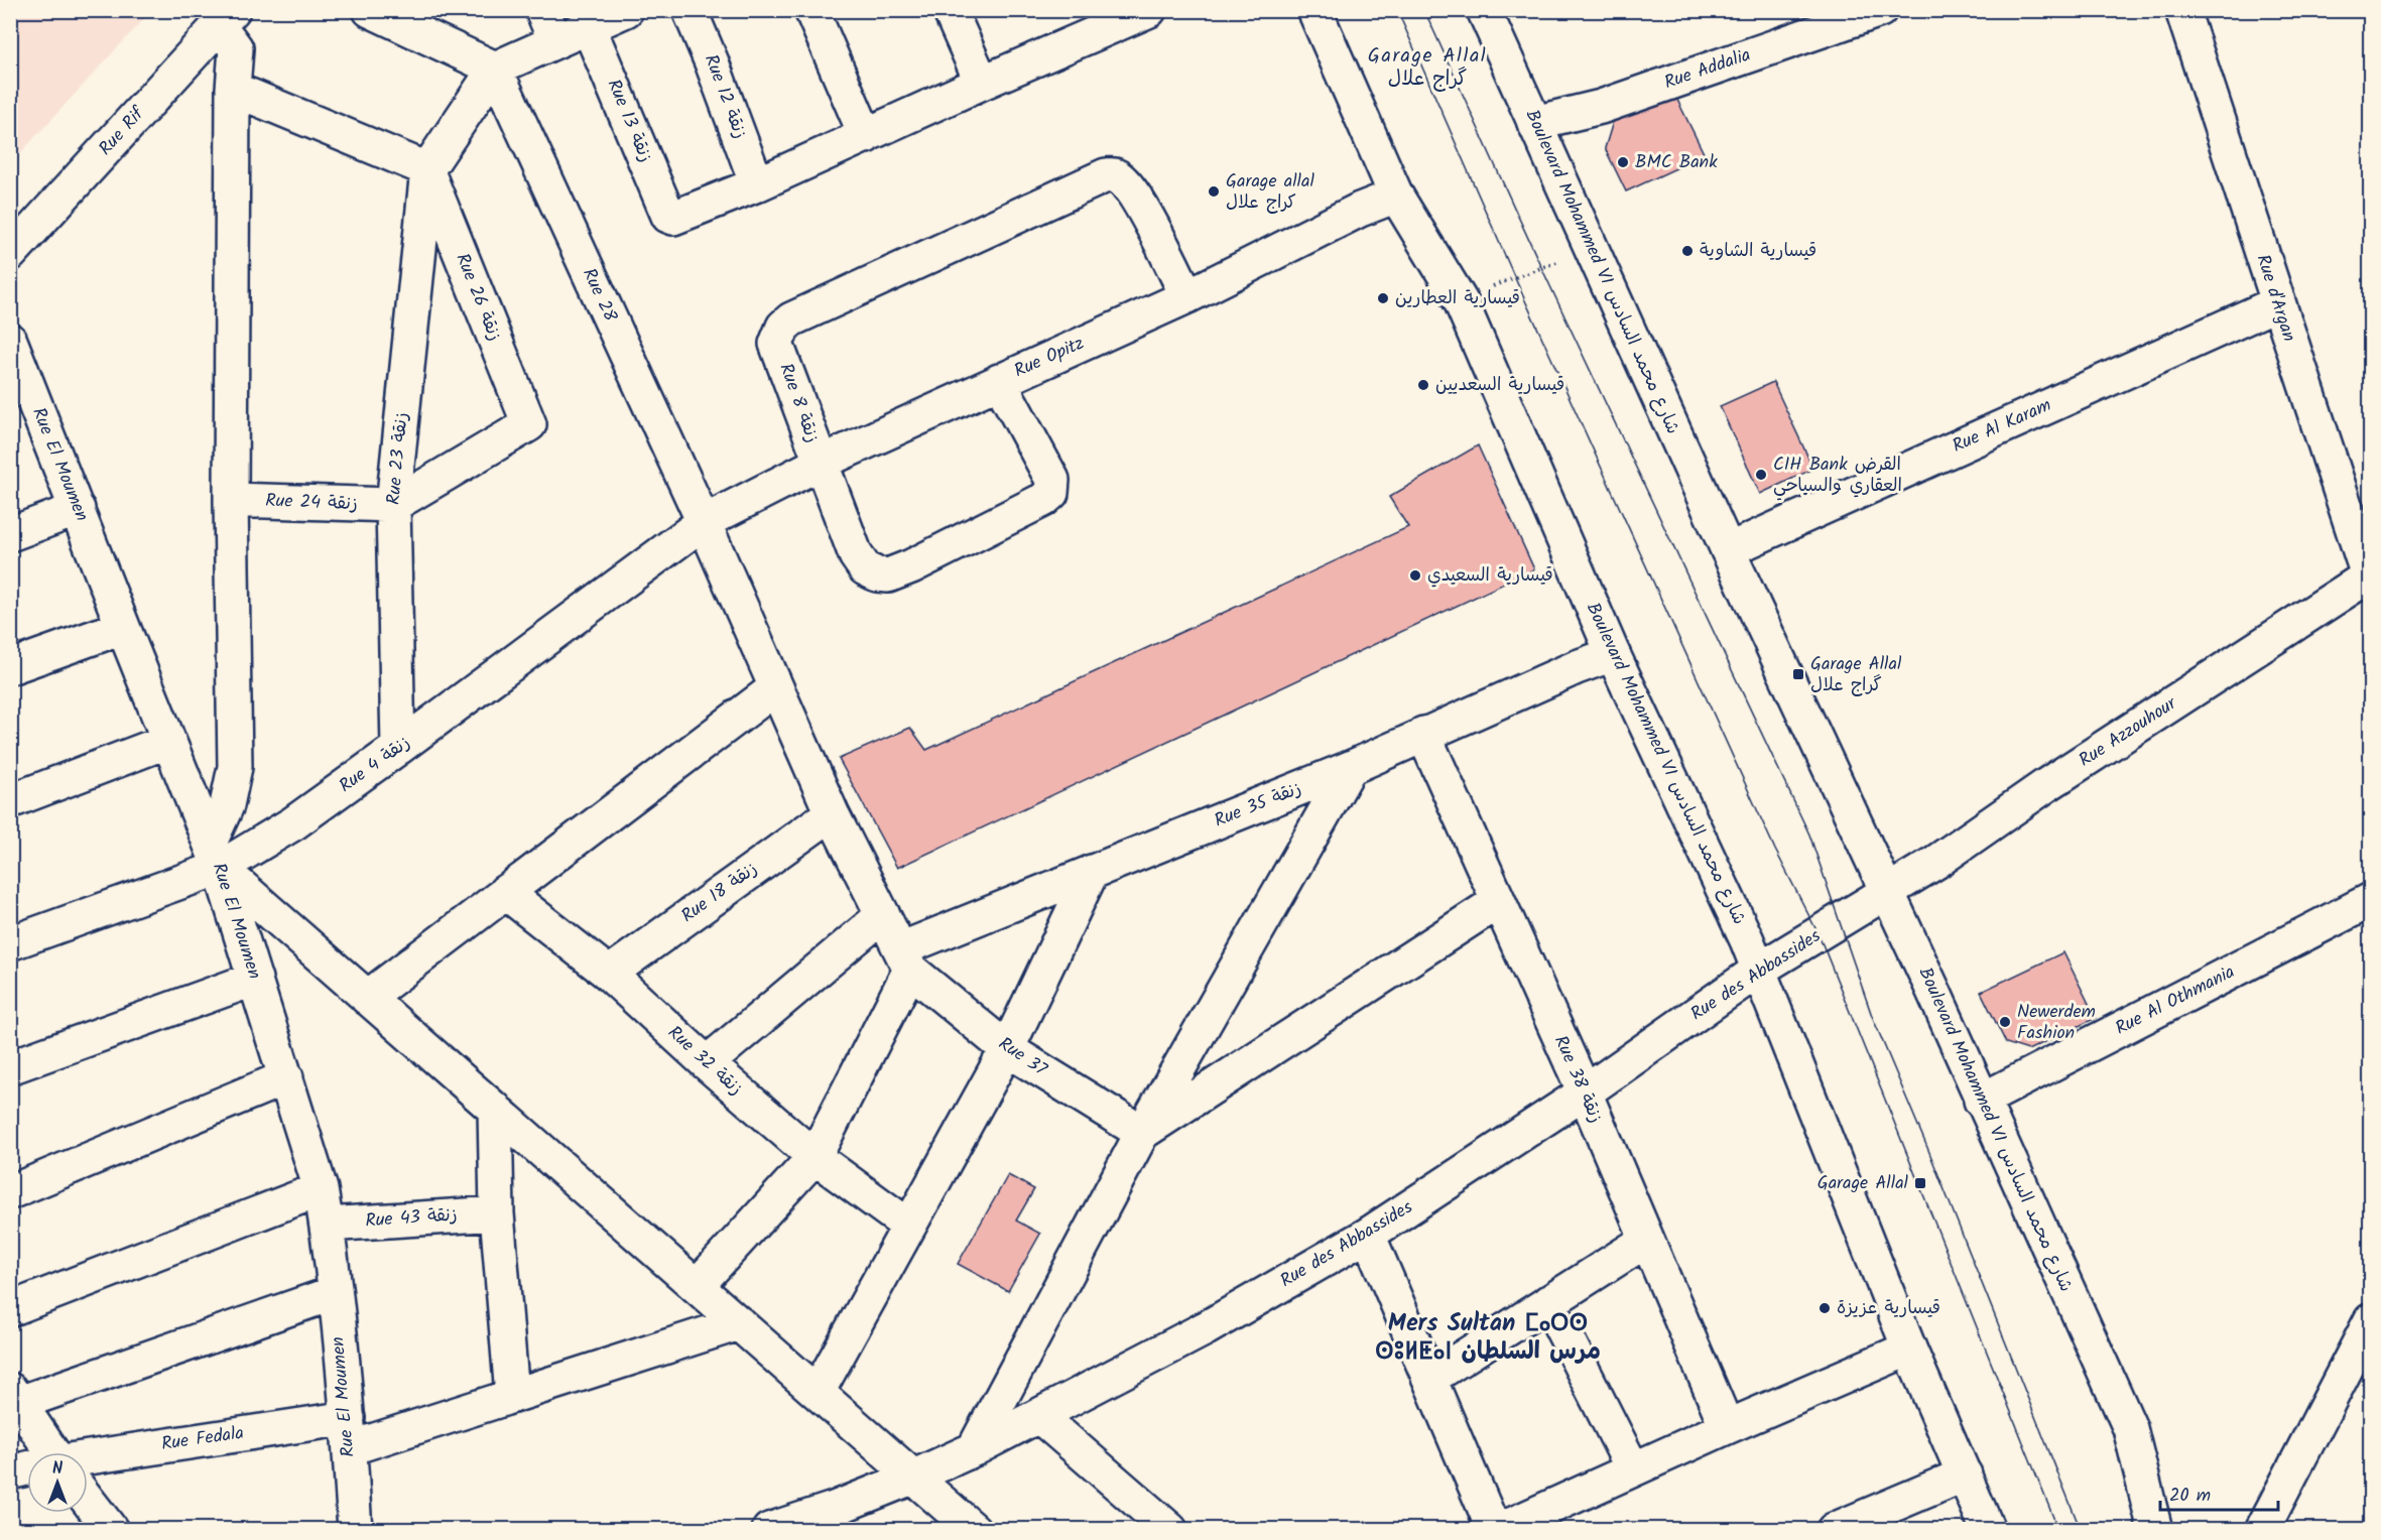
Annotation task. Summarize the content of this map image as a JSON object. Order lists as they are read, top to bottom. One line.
{"streets":{"street":["Rue Addalia","Rue 12 زنقة","Rue 13 زنقة","Rue Rif","Boulevard Mohammed VI شارع محمد السادس","Rue 28","Rue 26 زنقة","Rue d'Argan","Rue Opitz","Rue 8 زنقة","Rue Al Karam","Rue 23 زنقة","Rue El Moumen","Rue 24 زنقة","Rue Azzouhour","Rue 4 زنقة","Rue 35 زنقة","Rue 18 زنقة","Rue des Abbassides","Rue Al Othmania","Rue 37","Rue 32 زنقة","Rue 38 زنقة","Rue 43 زنقة","Rue Fedala"]},"crossings":[["Rue Addalia","Boulevard Mohammed VI شارع محمد السادس"],["Rue 12 زنقة","Rue 13 زنقة"],["Boulevard Mohammed VI شارع محمد السادس","Rue Opitz"],["Boulevard Mohammed VI شارع محمد السادس","Rue Al Karam"],["Boulevard Mohammed VI شارع محمد السادس","Rue Azzouhour"],["Boulevard Mohammed VI شارع محمد السادس","Rue 35 زنقة"],["Boulevard Mohammed VI شارع محمد السادس","Rue des Abbassides"],["Boulevard Mohammed VI شارع محمد السادس","Rue Al Othmania"],["Rue 28","Rue Opitz"],["Rue 28","Rue 4 زنقة"],["Rue 28","Rue 35 زنقة"],["Rue 28","Rue 18 زنقة"],["Rue 28","Rue 37"],["Rue 26 زنقة","Rue 23 زنقة"],["Rue 26 زنقة","Rue 24 زنقة"],["Rue d'Argan","Rue Al Karam"],["Rue d'Argan","Rue Azzouhour"],["Rue Opitz","Rue 8 زنقة"],["Rue Opitz","Rue 4 زنقة"],["Rue 23 زنقة","Rue 24 زنقة"],["Rue 23 زنقة","Rue 4 زنقة"],["Rue El Moumen","Rue 4 زنقة"],["Rue El Moumen","Rue 43 زنقة"],["Rue El Moumen","Rue Fedala"],["Rue Azzouhour","Rue des Abbassides"],["Rue 35 زنقة","Rue 37"],["Rue 35 زنقة","Rue 38 زنقة"],["Rue 18 زنقة","Rue 32 زنقة"],["Rue des Abbassides","Rue 38 زنقة"]],"districts":["Garage Allal گراج علال","Mers Sultan ⵎⴰⵔⵙ ⵙⵓⵍⵟⴰⵏ مرس السلطان"],"places":{"other":["BMC Bank","Garage allal كراج علال","قيسارية الشاوية","قيسارية العطارين","قيسارية السعديين","CIH Bank القرض العقاري والسياحي","قيسارية السعيدي","Newerdem Fashion","قيسارية عزيزة"],"transit":["Garage Allal گراج علال","Garage Allal"]},"scale_bar":"20 m","north":"top"}
